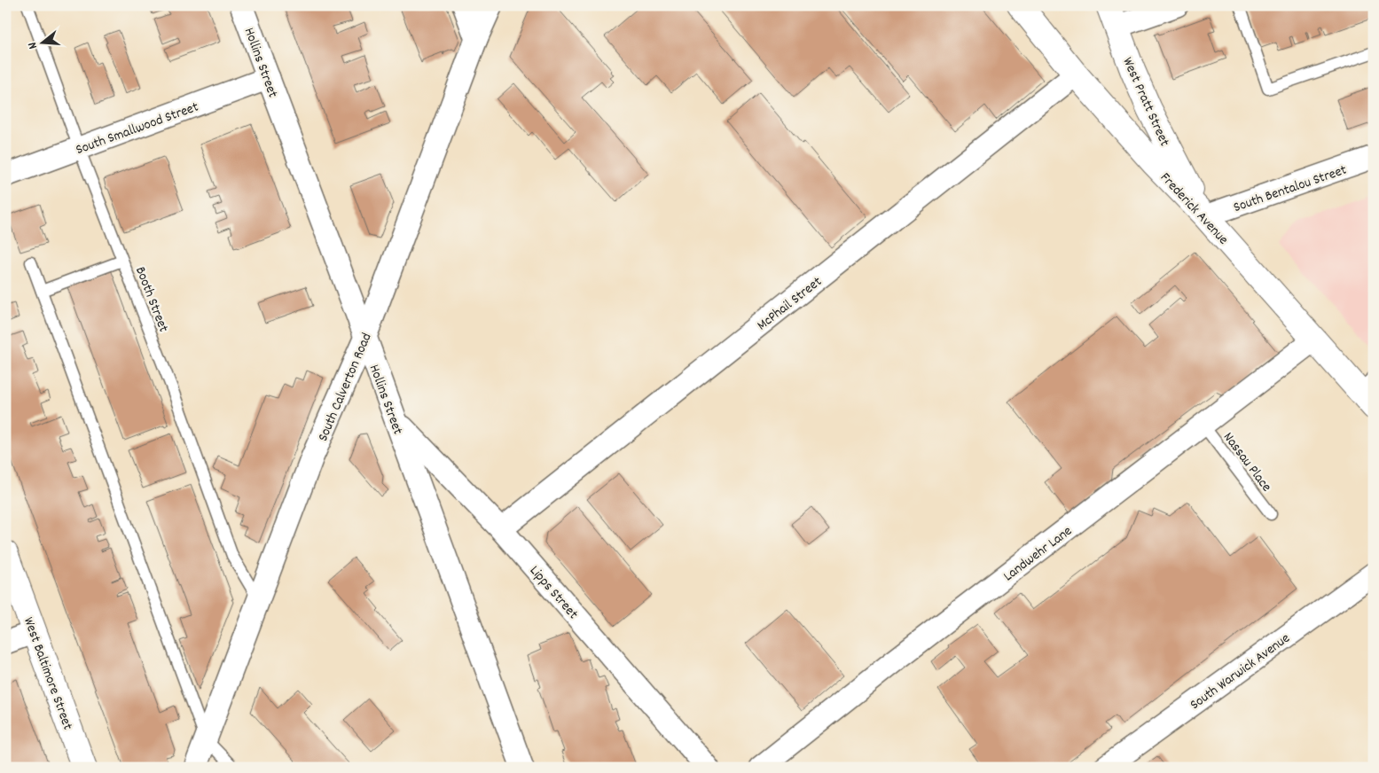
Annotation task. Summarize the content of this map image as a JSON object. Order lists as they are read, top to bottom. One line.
{"streets":{"main road":["West Pratt Street","Frederick Avenue","West Baltimore Street"],"street":["Hollins Street","South Smallwood Street","South Bentalou Street","McPhail Street","South Calverton Road","Landwehr Lane","Lipps Street","South Warwick Avenue"],"lane":["Booth Street","Nassau Place"]},"crossings":[["Hollins Street","South Smallwood Street"],["Hollins Street","South Calverton Road"],["Hollins Street","Lipps Street"],["West Pratt Street","South Bentalou Street"],["West Pratt Street","Frederick Avenue"],["South Smallwood Street","Booth Street"],["South Bentalou Street","Frederick Avenue"],["Frederick Avenue","McPhail Street"],["Frederick Avenue","Landwehr Lane"],["Booth Street","South Calverton Road"],["McPhail Street","Lipps Street"],["Nassau Place","Landwehr Lane"]],"north":"left"}
